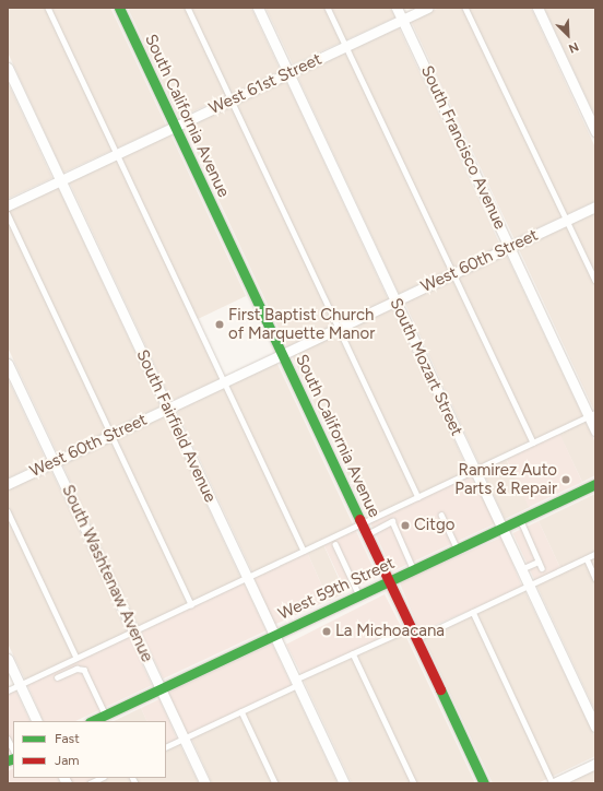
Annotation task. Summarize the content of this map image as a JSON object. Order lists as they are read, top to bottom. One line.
{"streets":{"street":["West 61st Street","South California Avenue","South Francisco Avenue","West 60th Street","South Mozart Street","South Fairfield Avenue","South Washtenaw Avenue","West 59th Street"]},"crossings":[["West 61st Street","South California Avenue"],["West 61st Street","South Francisco Avenue"],["West 61st Street","South Mozart Street"],["West 61st Street","South Fairfield Avenue"],["South California Avenue","West 60th Street"],["South California Avenue","West 59th Street"],["South Francisco Avenue","West 60th Street"],["West 60th Street","South Mozart Street"],["West 60th Street","South Fairfield Avenue"],["West 60th Street","South Washtenaw Avenue"],["South Mozart Street","West 59th Street"],["South Fairfield Avenue","West 59th Street"],["South Washtenaw Avenue","West 59th Street"]],"places":["First Baptist Church of Marquette Manor","Ramirez Auto Parts & Repair","Citgo","La Michoacana"],"legend":["Fast","Jam"],"north":"bottom right"}
